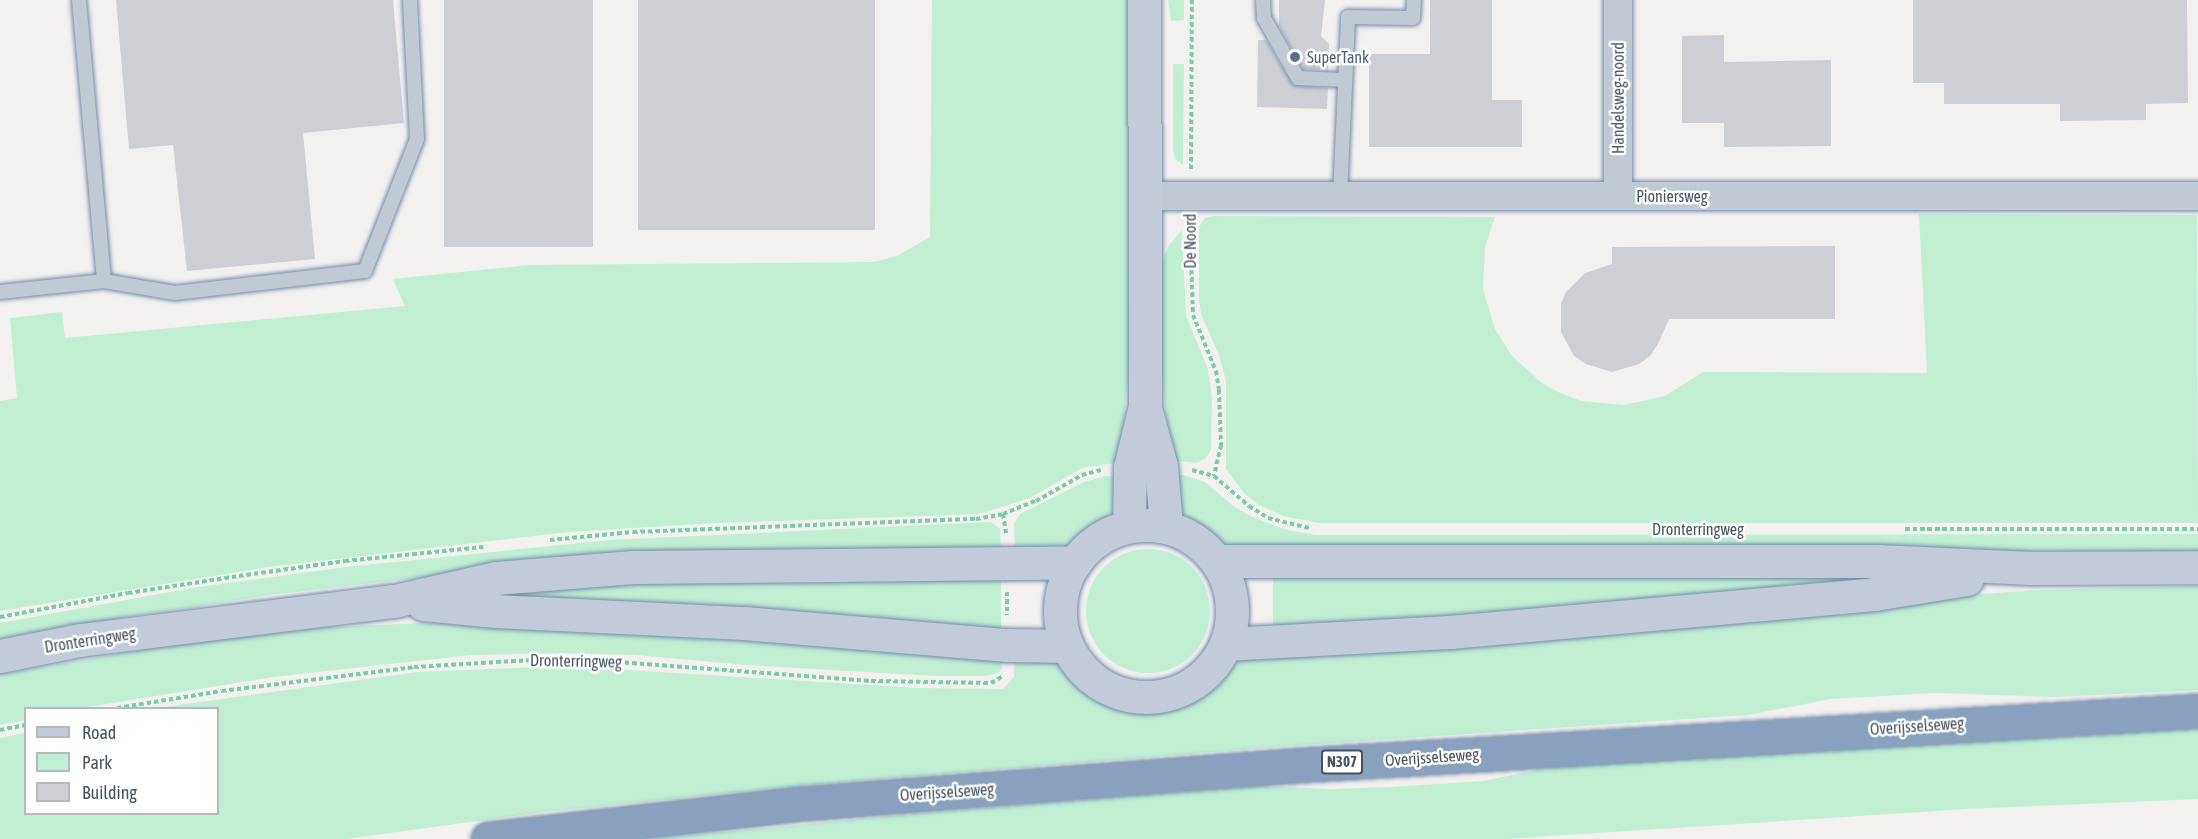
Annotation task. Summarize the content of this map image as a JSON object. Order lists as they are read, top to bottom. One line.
{"streets":{"highway":["Overijsselseweg","N307"],"main road":["Dronterringweg"],"street":["Handelsweg-noord","Pioniersweg"],"path":["De Noord"]},"crossings":[["Handelsweg-noord","Pioniersweg"],["Pioniersweg","De Noord"]],"places":["SuperTank"],"legend":["Road","Park","Building"]}
